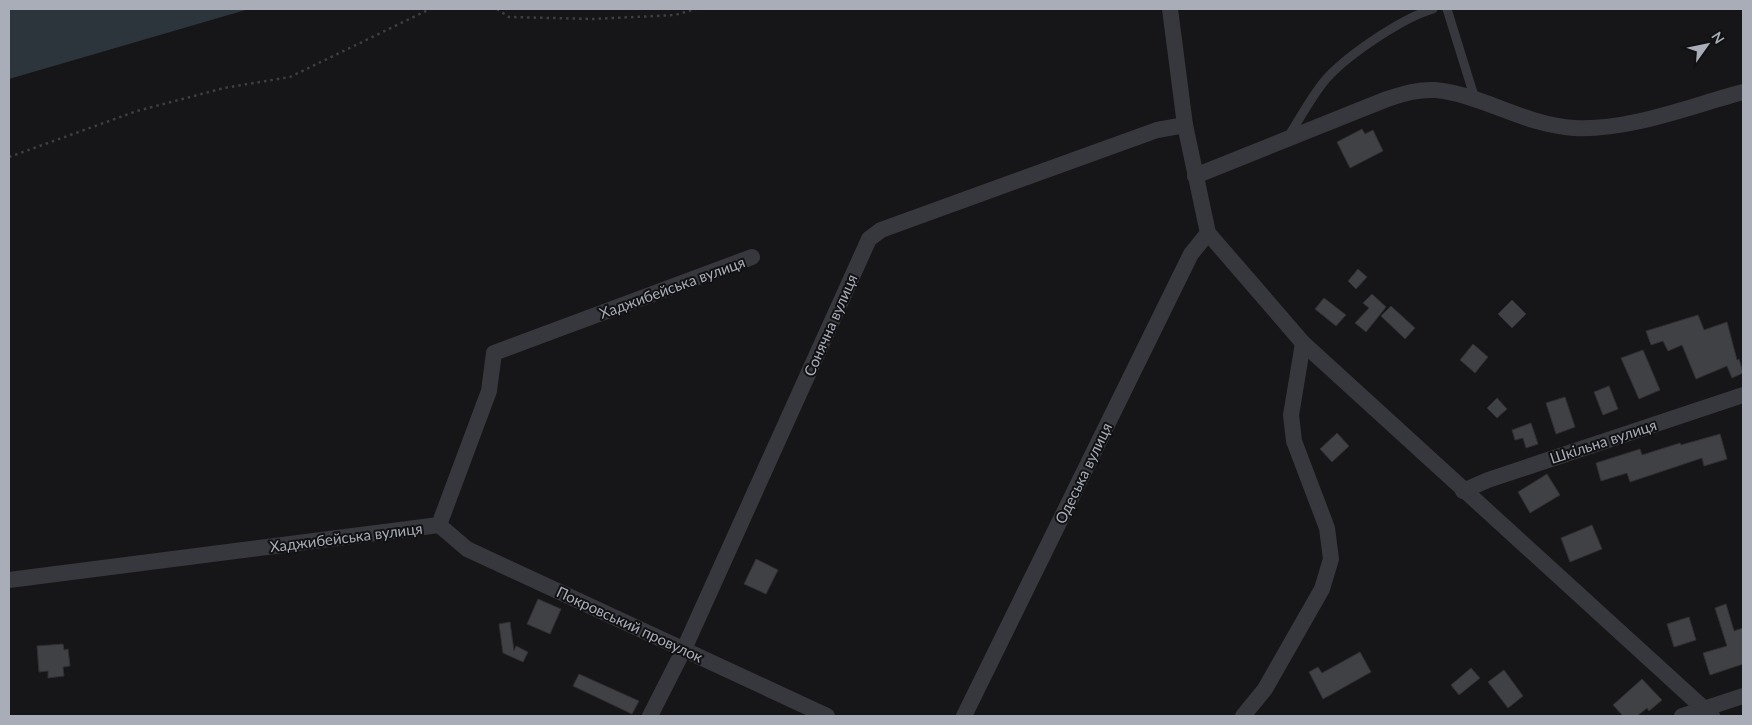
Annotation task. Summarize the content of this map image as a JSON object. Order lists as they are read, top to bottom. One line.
{"streets":{"street":["Хаджибейська вулиця","Сонячна вулиця","Шкільна вулиця","Одеська вулиця","Покровський провулок"]},"crossings":[["Хаджибейська вулиця","Покровський провулок"],["Сонячна вулиця","Покровський провулок"]],"north":"top right"}
